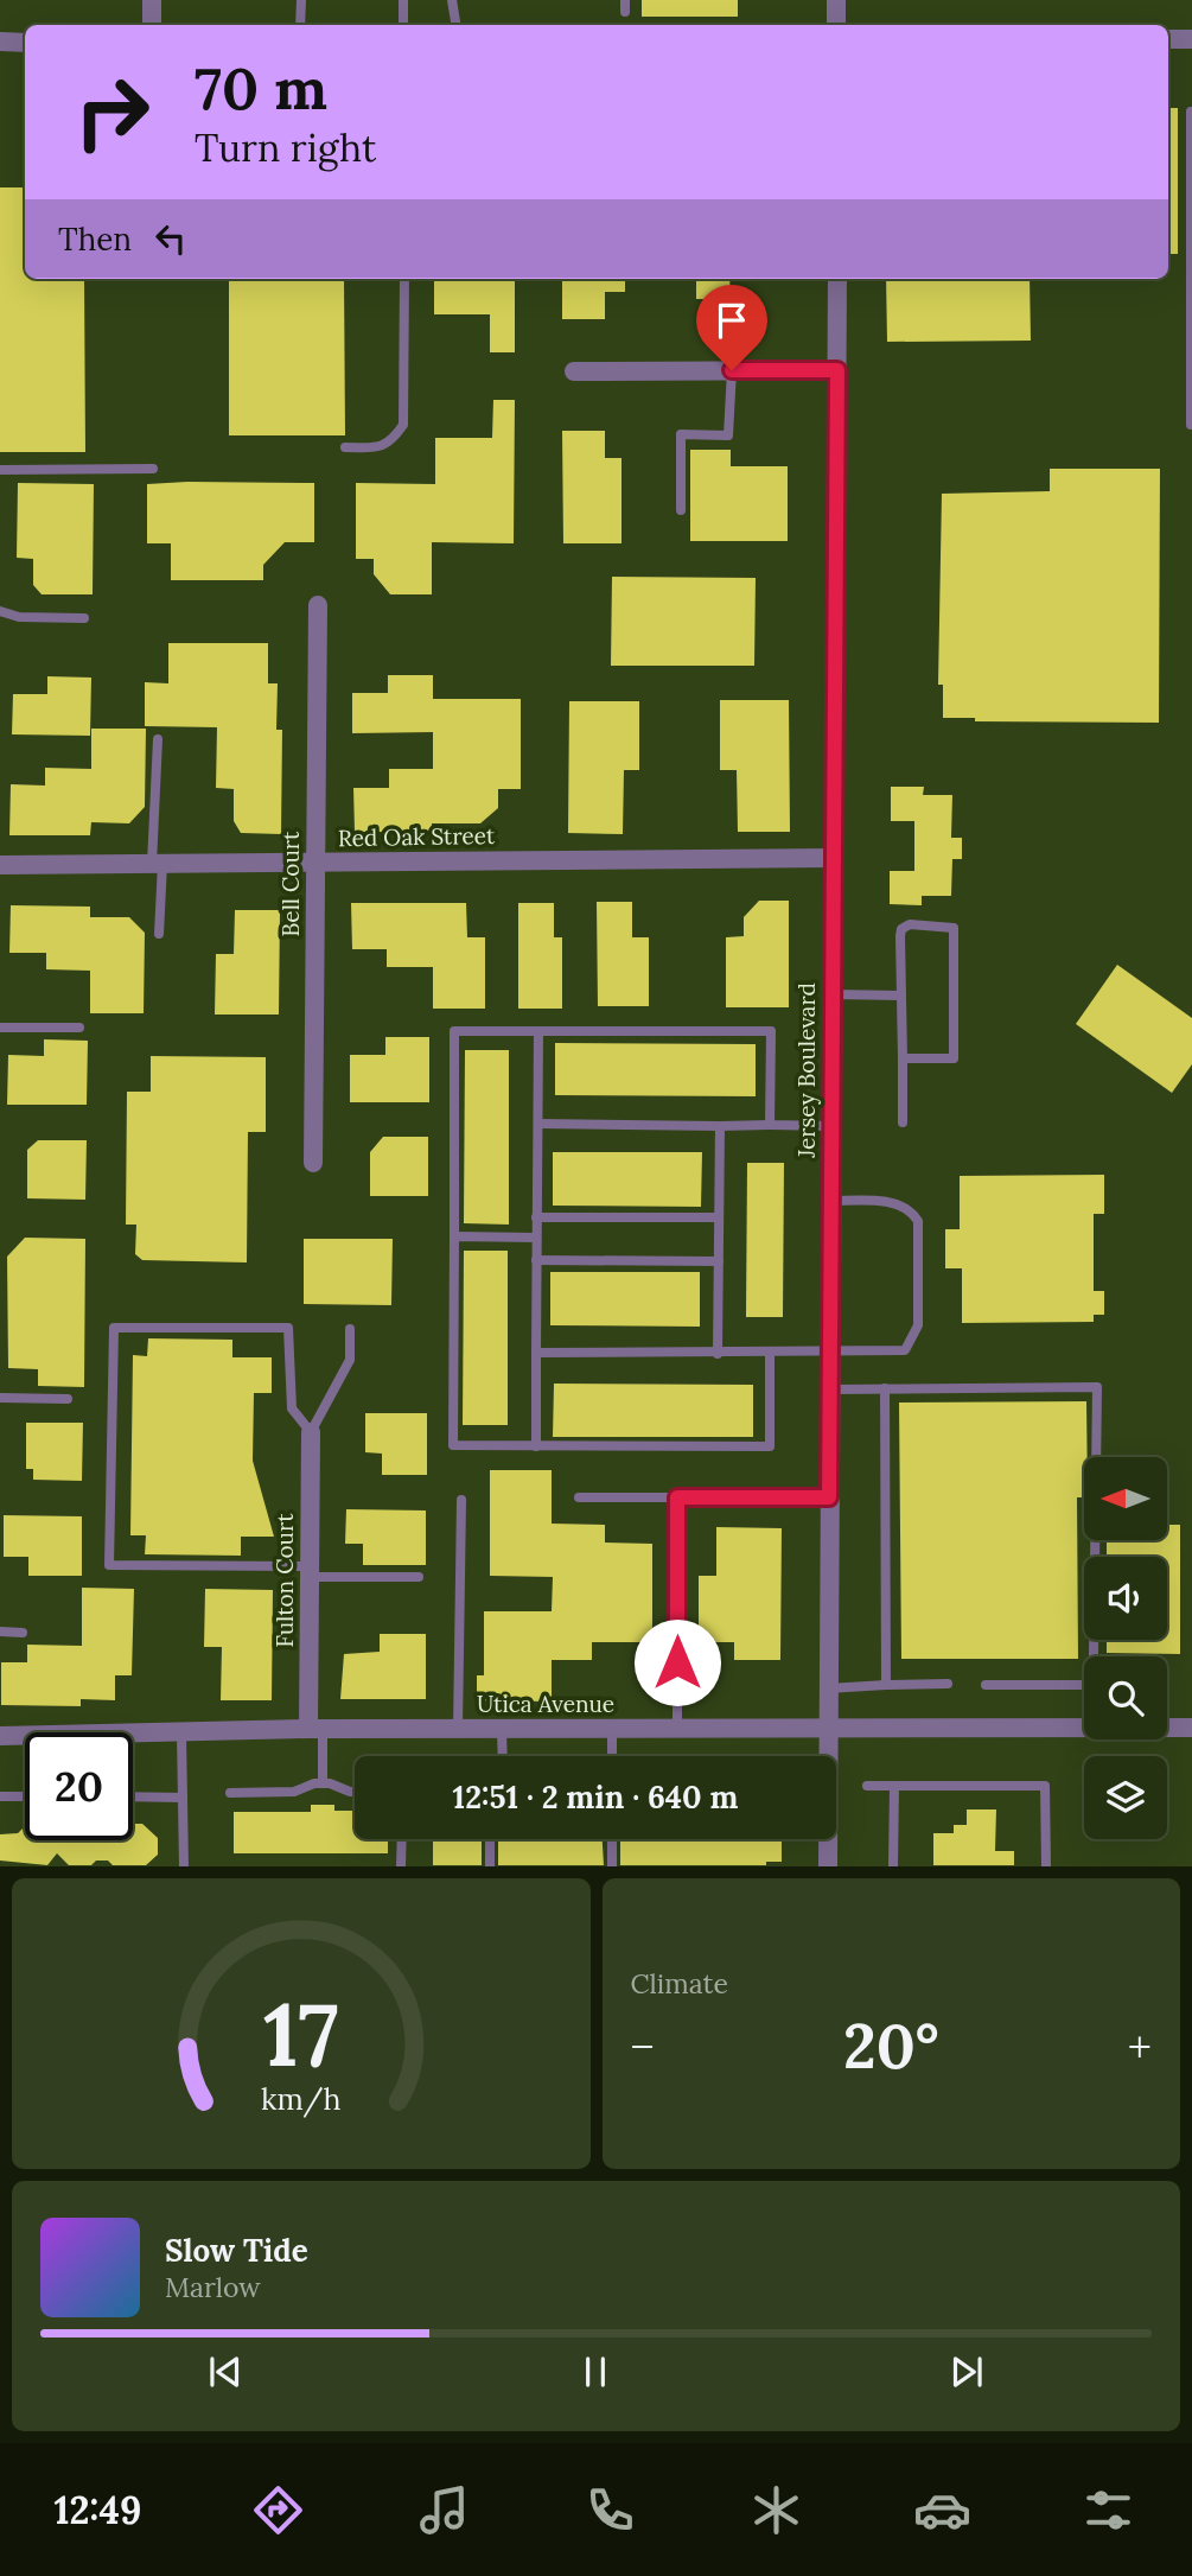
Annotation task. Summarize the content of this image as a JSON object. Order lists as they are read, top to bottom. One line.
{"streets":{"street":["Red Oak Street","Bell Court","Jersey Boulevard","Fulton Court","Utica Avenue"]},"crossings":[["Red Oak Street","Bell Court"],["Red Oak Street","Jersey Boulevard"],["Jersey Boulevard","Utica Avenue"],["Fulton Court","Utica Avenue"]],"north":"left","page":{"turn":["70 m","Turn right"],"then":"Then","limit":"20","trip":"12:51 · 2 min · 640 m","tile":"Climate","heat":["−","20°","+"],"song":["Slow Tide","Marlow"],"tabs":"12:49","gauge":["17","km/h"]}}
